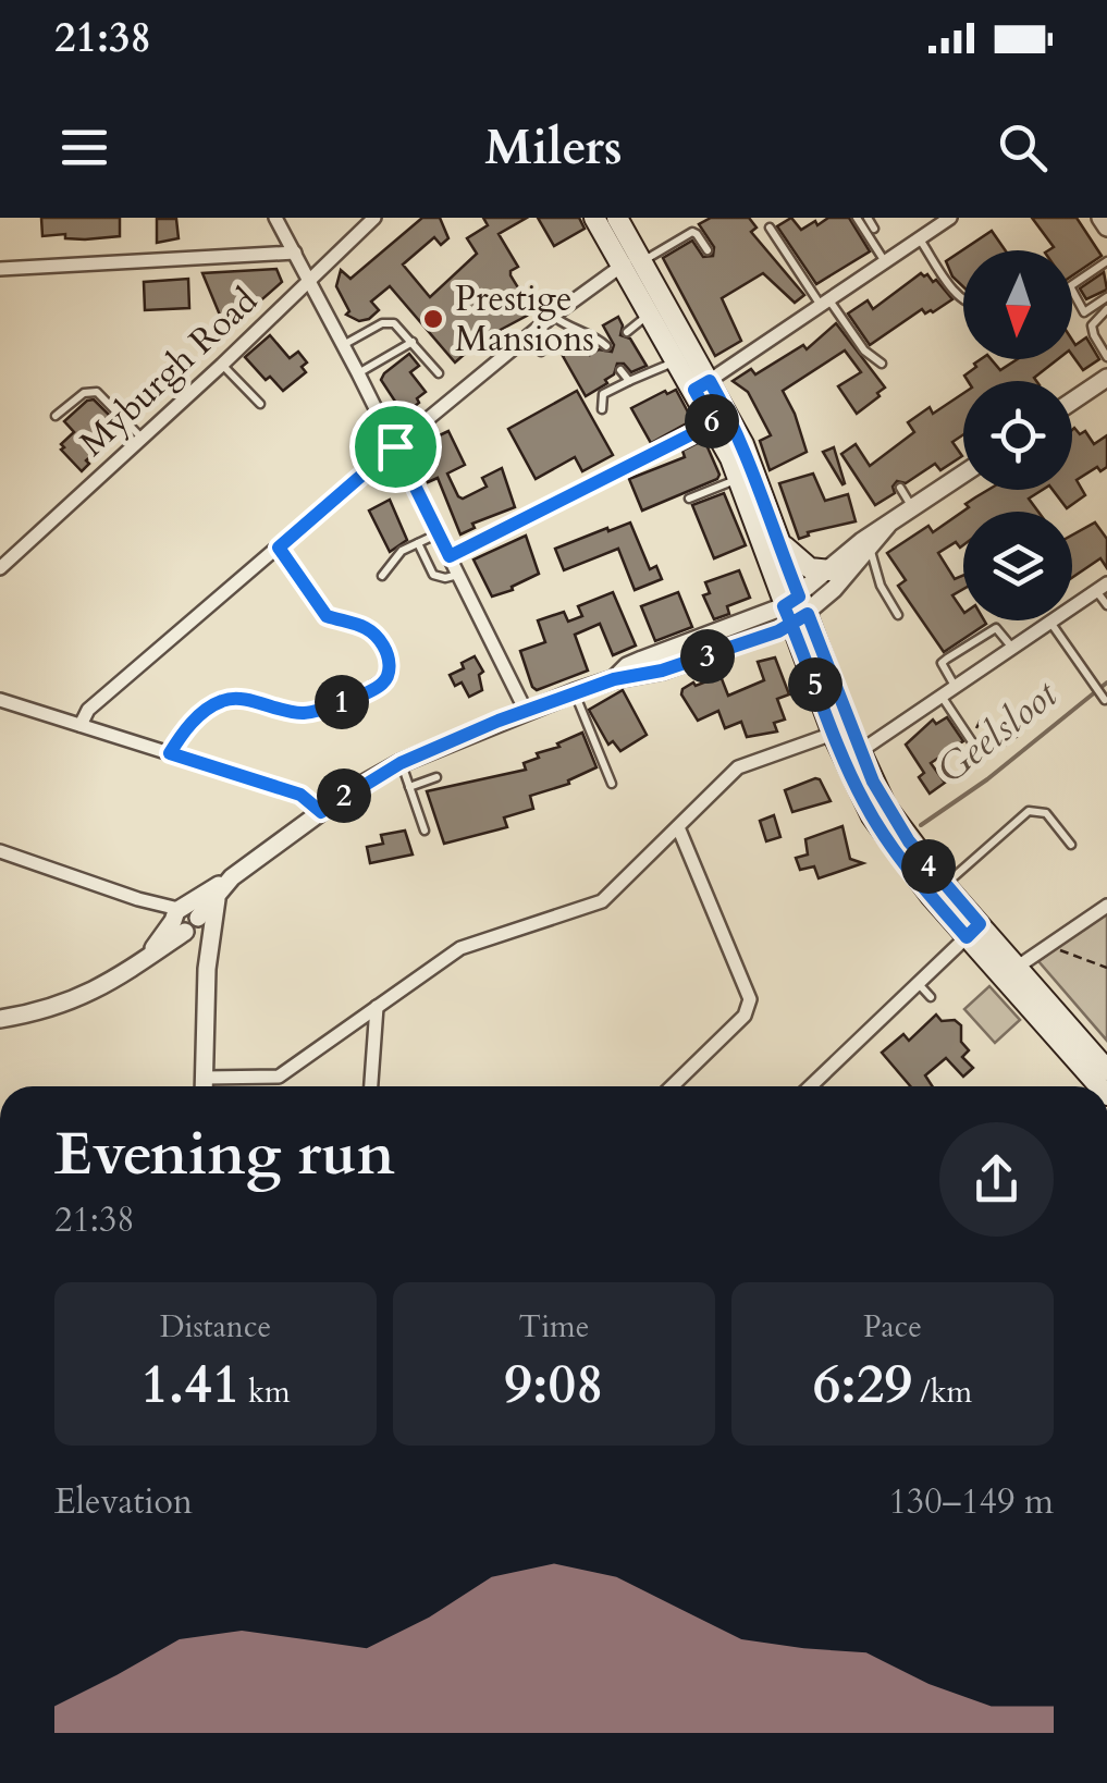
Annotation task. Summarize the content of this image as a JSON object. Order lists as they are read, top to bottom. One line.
{"streets":{"street":["Myburgh Road"]},"water":["Geelsloot"],"places":["Prestige Mansions"],"north":"bottom","page":{"status":"21:38","header":"Milers","pins":["6","3","5","1","2","4"],"heading":["Evening run","21:38"],"stats":[["Distance","1.41 km"],["Time","9:08"],["Pace","6:29 /km"]],"chart":["Elevation","130–149 m"]}}
